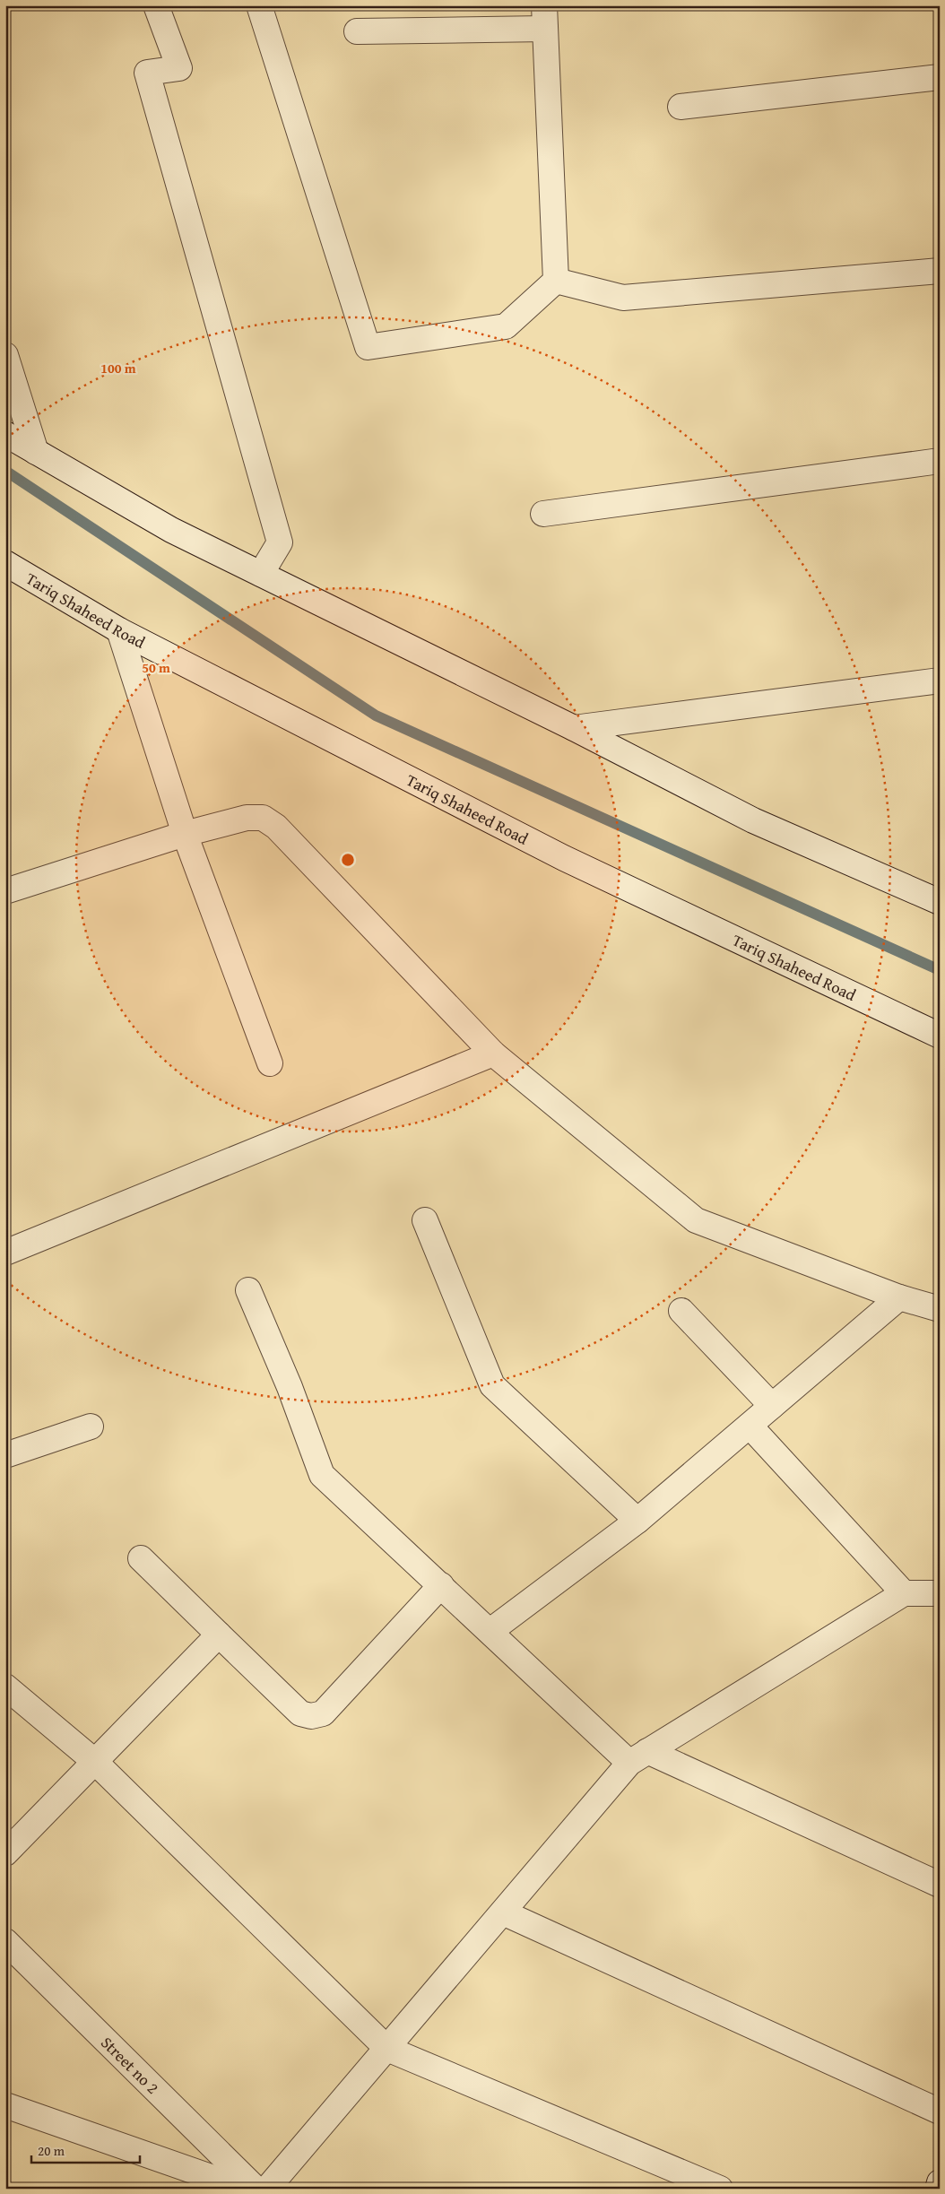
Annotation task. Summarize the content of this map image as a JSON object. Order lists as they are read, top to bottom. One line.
{"streets":{"street":["Tariq Shaheed Road","Street no 2"]},"scale_bar":"20 m","rings":["100 m","50 m"]}
